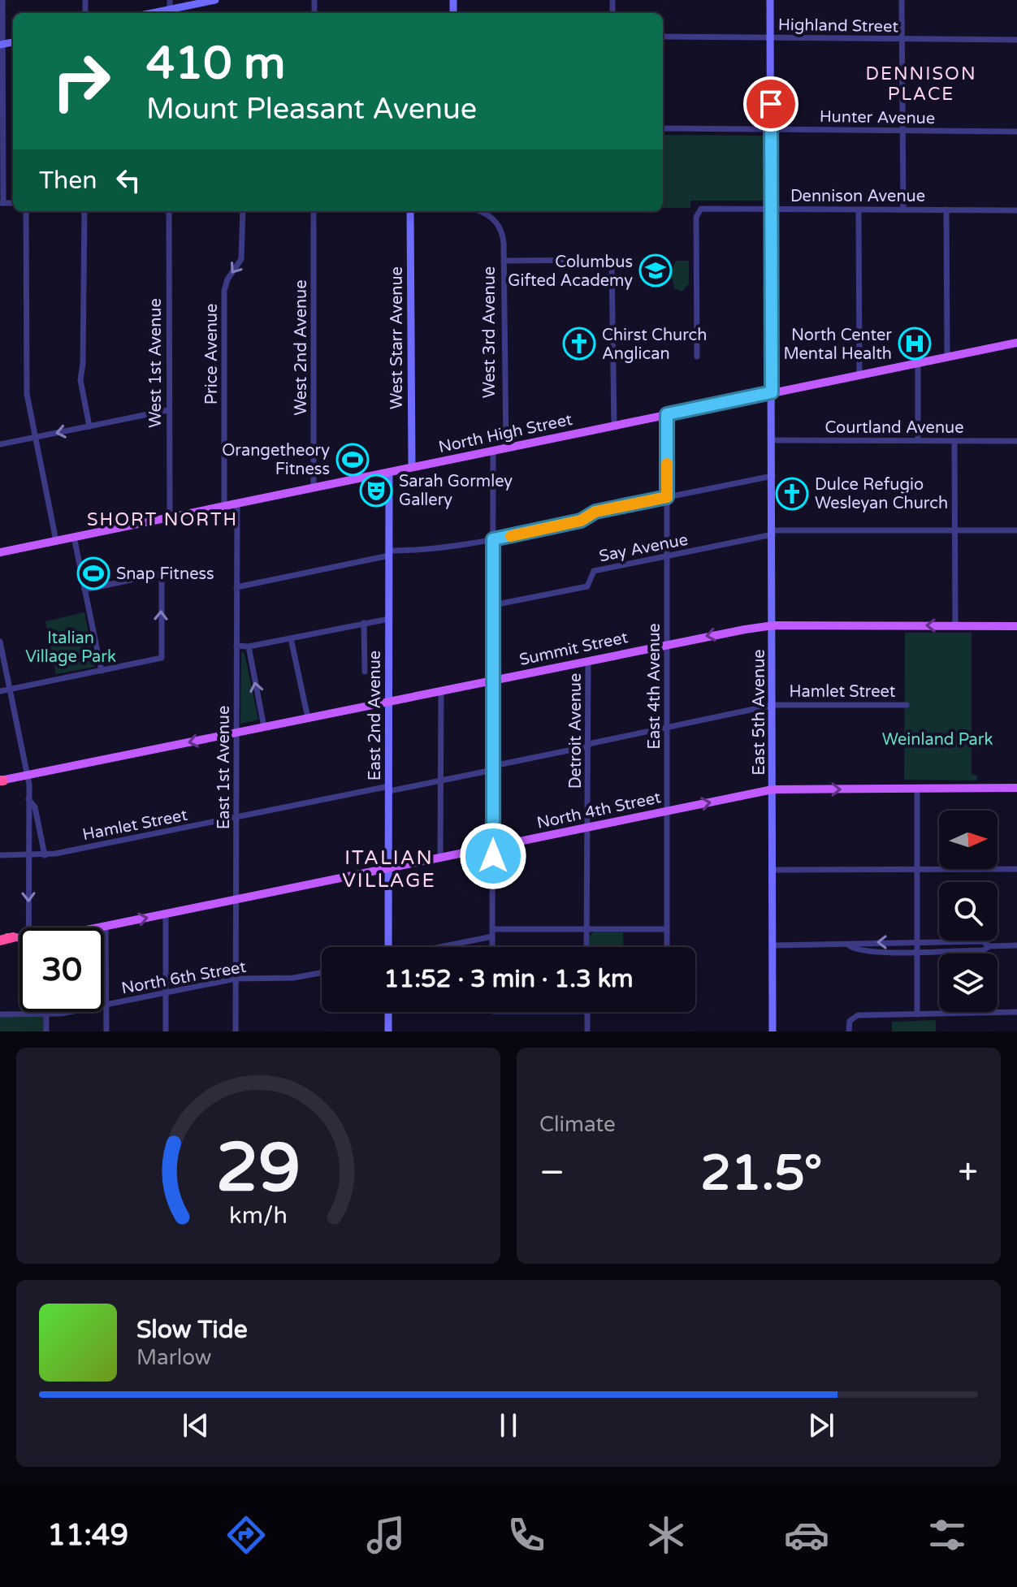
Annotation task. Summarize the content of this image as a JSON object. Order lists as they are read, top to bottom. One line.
{"streets":{"main road":["West Starr Avenue","North High Street","Summit Street","East 5th Avenue","East 2nd Avenue","North 4th Street"],"street":["Highland Street","Hunter Avenue","Dennison Avenue","West 3rd Avenue","West 2nd Avenue","Price Avenue","West 1st Avenue","Courtland Avenue","Say Avenue","East 4th Avenue","Hamlet Street","Detroit Avenue","East 1st Avenue","North 6th Street"]},"crossings":[["Highland Street","East 5th Avenue"],["Hunter Avenue","East 5th Avenue"],["Dennison Avenue","East 5th Avenue"],["West 3rd Avenue","North High Street"],["West Starr Avenue","North High Street"],["West 2nd Avenue","North High Street"],["Price Avenue","North High Street"],["West 1st Avenue","North High Street"],["Courtland Avenue","East 5th Avenue"],["North High Street","East 4th Avenue"],["North High Street","East 5th Avenue"],["North High Street","East 2nd Avenue"],["North High Street","East 1st Avenue"],["Say Avenue","East 4th Avenue"],["Say Avenue","East 5th Avenue"],["Summit Street","East 4th Avenue"],["Summit Street","East 5th Avenue"],["Summit Street","East 2nd Avenue"],["Summit Street","Detroit Avenue"],["Summit Street","East 1st Avenue"],["East 4th Avenue","Hamlet Street"],["East 4th Avenue","North 4th Street"],["Hamlet Street","East 5th Avenue"],["Hamlet Street","East 2nd Avenue"],["Hamlet Street","Detroit Avenue"],["Hamlet Street","East 1st Avenue"],["East 5th Avenue","North 4th Street"],["East 2nd Avenue","North 4th Street"],["Detroit Avenue","North 4th Street"],["East 1st Avenue","North 4th Street"],["East 1st Avenue","North 6th Street"]],"one_way":["Price Avenue","Summit Street"],"districts":["DENNISON PLACE","SHORT NORTH","ITALIAN VILLAGE"],"parks":["Italian Village Park","Weinland Park"],"places":{"school or university":["Columbus Gifted Academy"],"church":["Chirst Church Anglican","Dulce Refugio Wesleyan Church"],"hospital":["North Center Mental Health"],"sports":["Orangetheory Fitness","Snap Fitness"],"theatre":["Sarah Gormley Gallery"]},"north":"right","page":{"turn":["410 m","Mount Pleasant Avenue"],"then":"Then","limit":"30","trip":"11:52 · 3 min · 1.3 km","tile":"Climate","heat":["−","21.5°","+"],"song":["Slow Tide","Marlow"],"tabs":"11:49","gauge":["29","km/h"]}}
